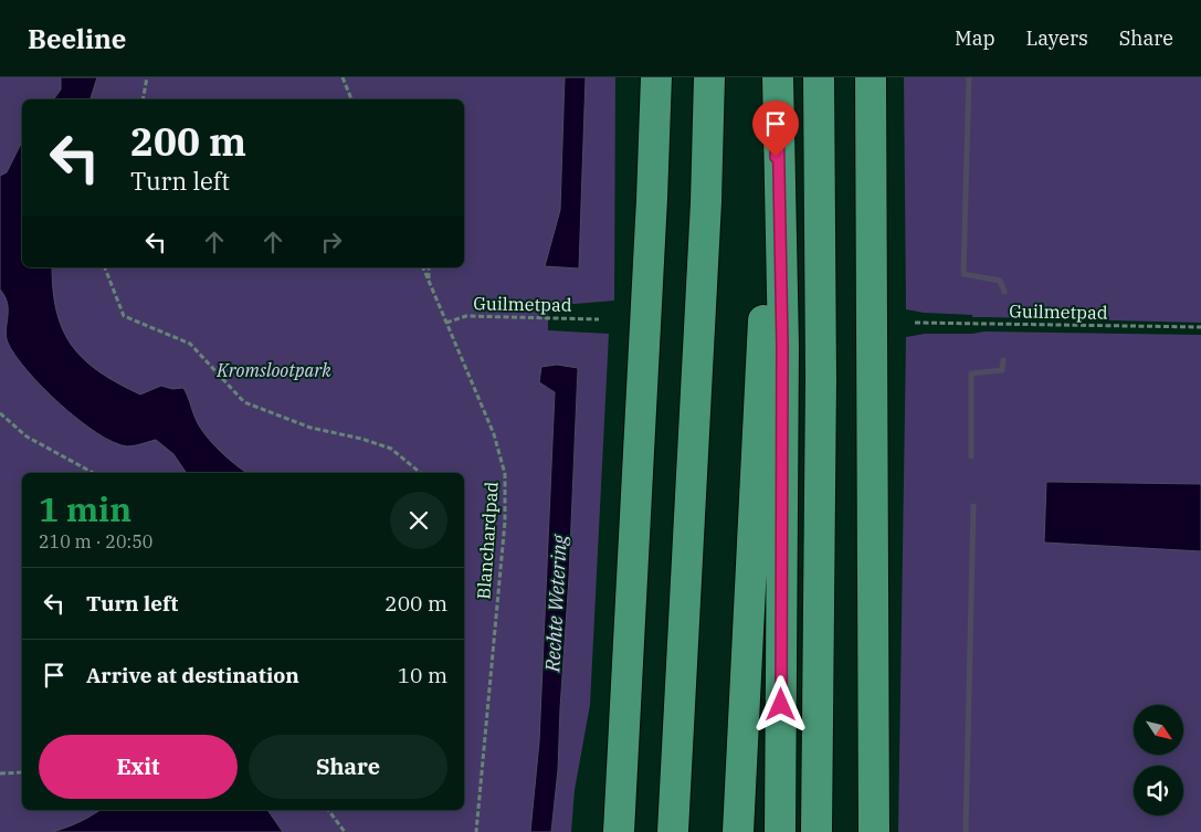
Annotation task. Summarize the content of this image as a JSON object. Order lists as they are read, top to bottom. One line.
{"streets":{"path":["Guilmetpad","Blanchardpad"]},"crossings":[["Guilmetpad","Blanchardpad"]],"water":["Rechte Wetering"],"parks":["Kromslootpark"],"north":"bottom right","page":{"header":"Beeline","nav":["Map","Layers","Share"],"turn":["200 m","Turn left"],"heading":["1 min","210 m · 20:50"],"list":[{"name":"Turn left","value":"200 m"},{"name":"Arrive at destination","value":"10 m"}],"buttons":["Exit","Share"]}}
